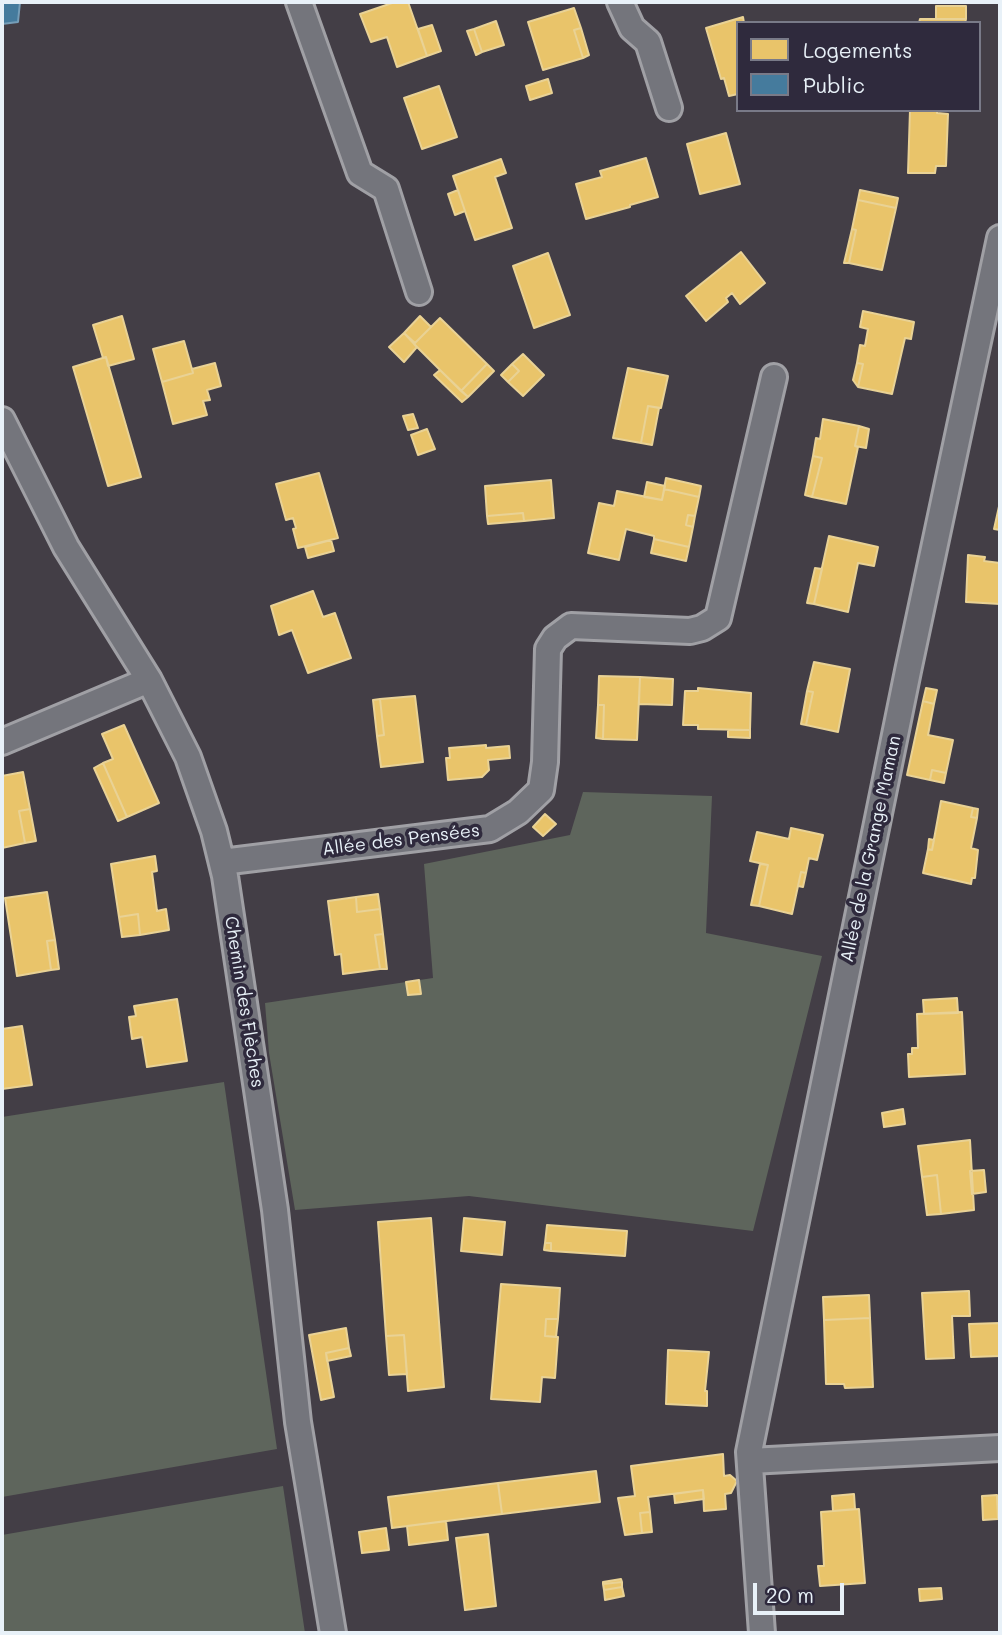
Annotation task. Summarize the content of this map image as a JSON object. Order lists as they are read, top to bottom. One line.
{"streets":{"street":["Allée des Pensées","Allée de la Grange Maman","Chemin des Flèches"]},"crossings":[["Allée des Pensées","Chemin des Flèches"]],"legend":["Logements","Public"],"scale_bar":"20 m"}
